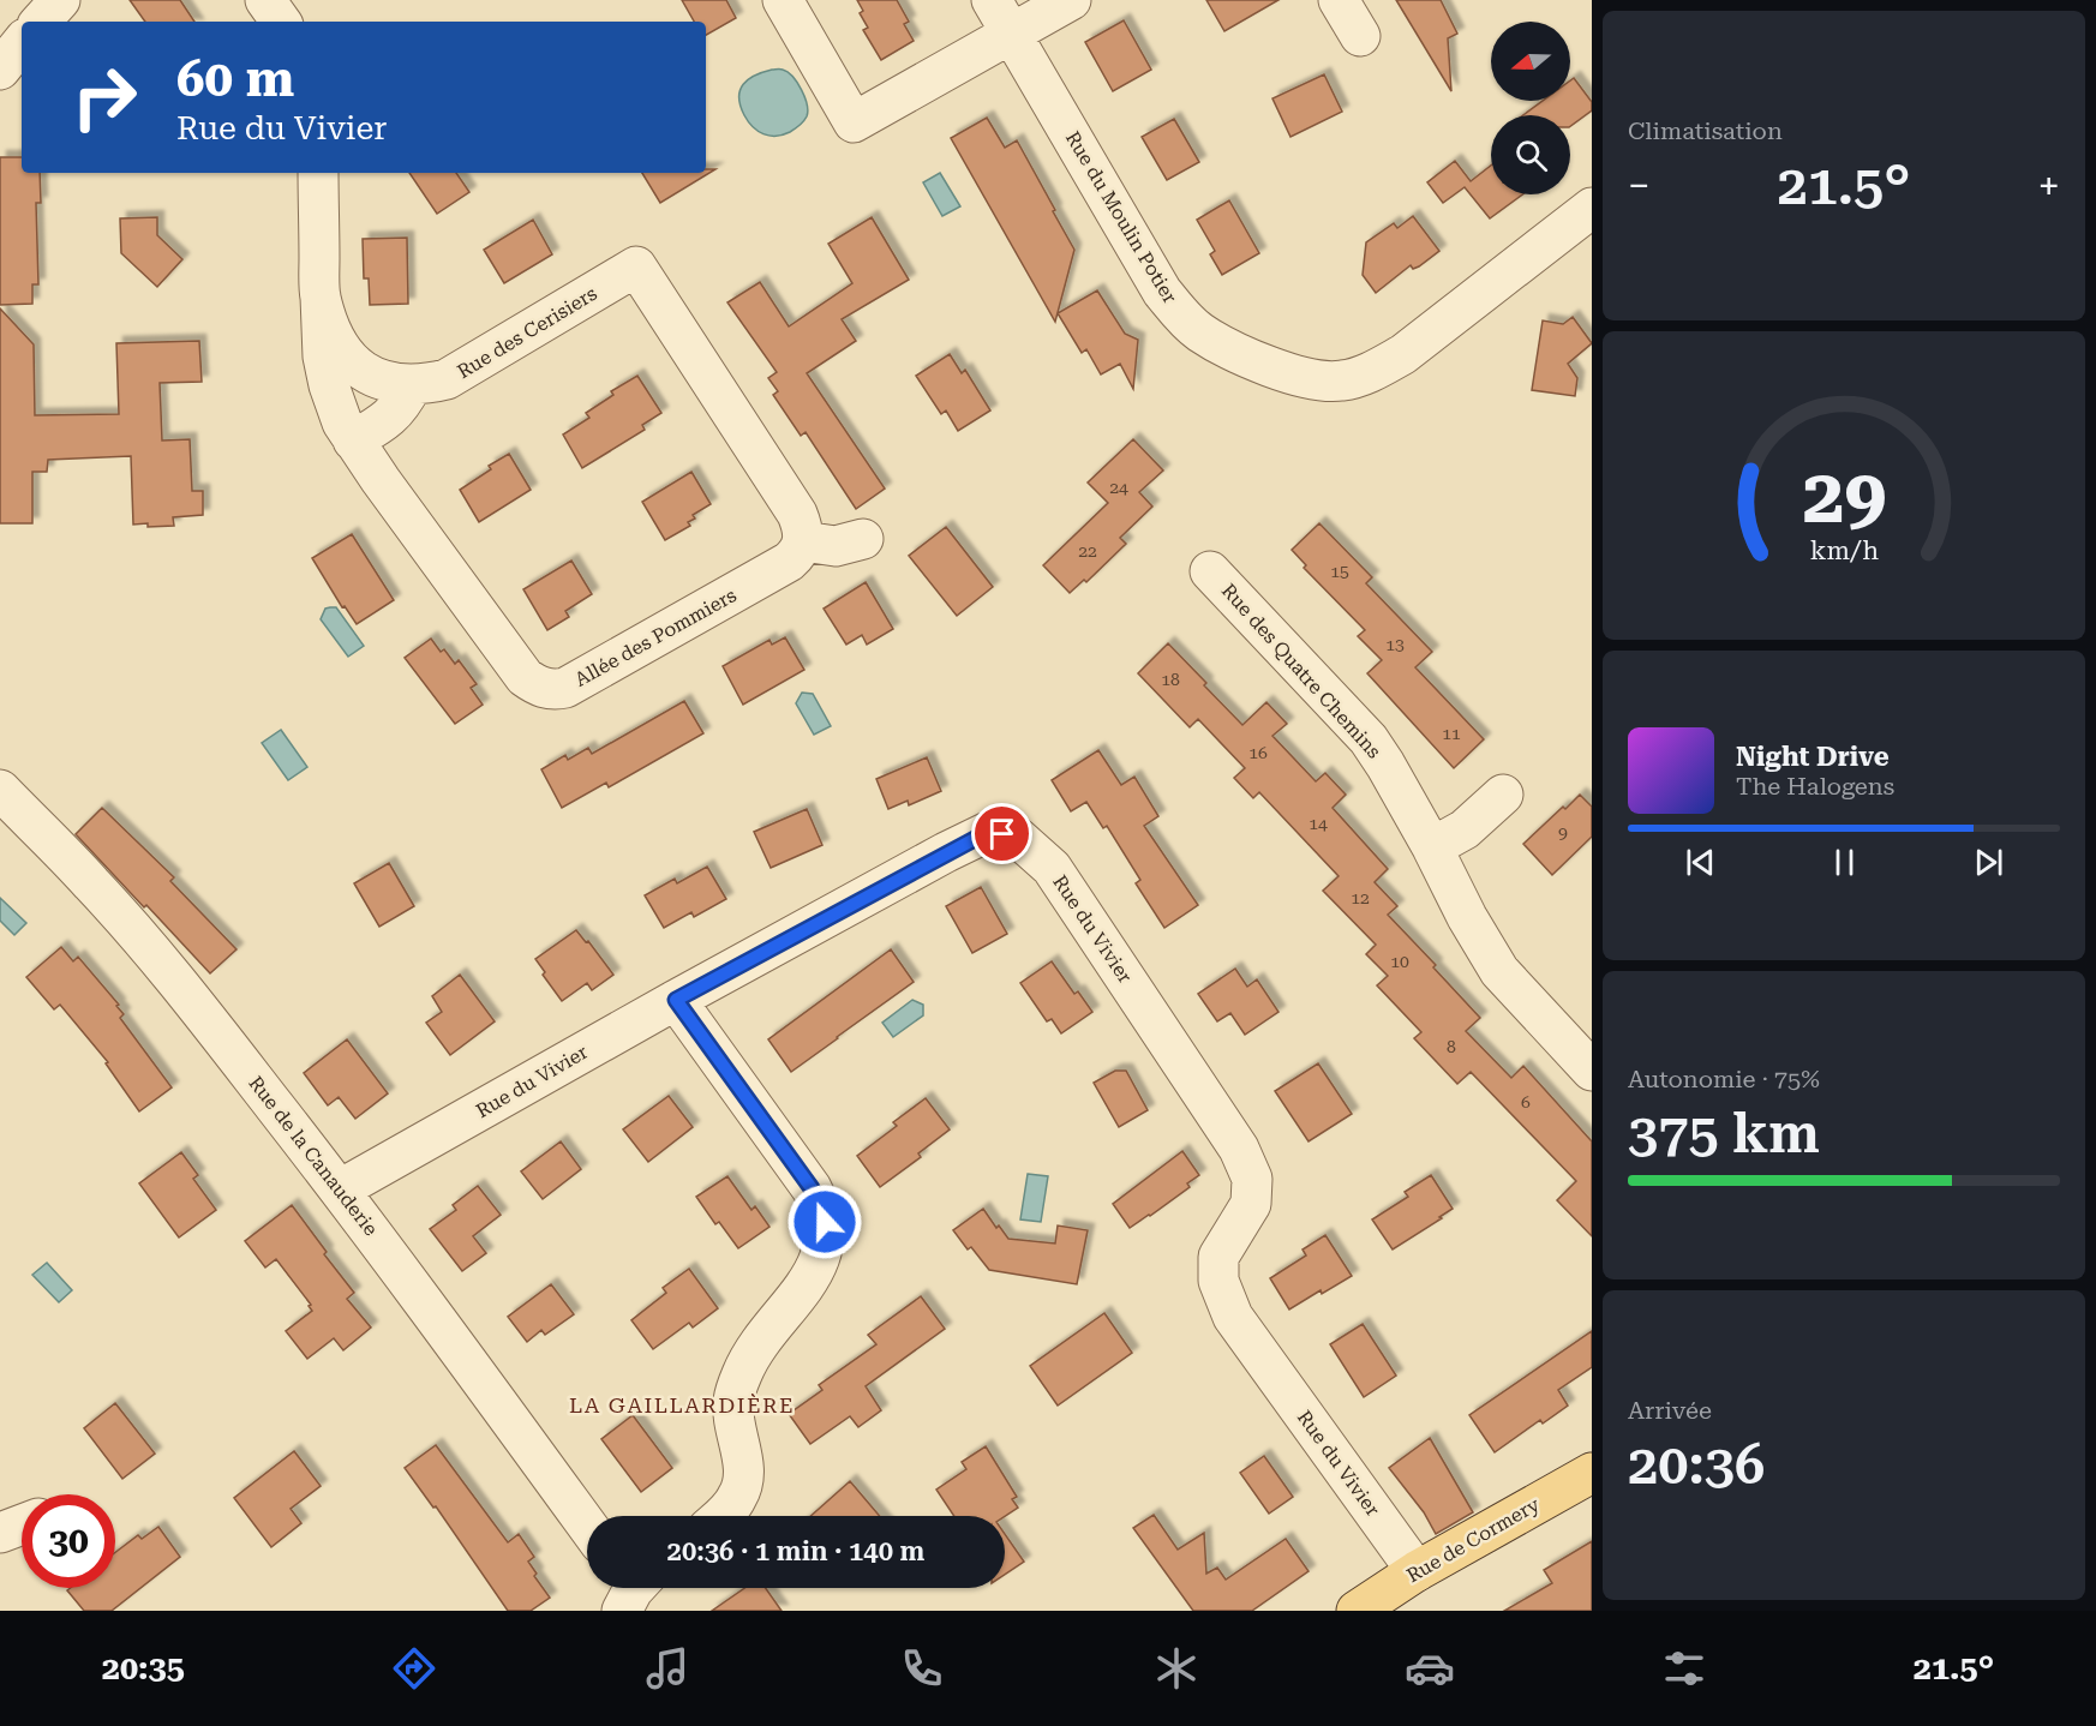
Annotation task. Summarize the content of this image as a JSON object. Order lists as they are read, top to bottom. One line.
{"streets":{"main road":["Rue de Cormery"],"street":["Rue du Moulin Potier","Rue des Cerisiers","Allée des Pommiers","Rue des Quatre Chemins","Rue du Vivier","Rue de la Canauderie"]},"crossings":[["Rue des Cerisiers","Allée des Pommiers"],["Rue du Vivier","Rue de la Canauderie"],["Rue du Vivier","Rue de Cormery"]],"districts":["LA GAILLARDIÈRE"],"house_numbers":["24","22","15","13","18","11","16","14","9","12","10","8","6"],"north":"left","page":{"tile":["Climatisation",["Autonomie · 75%","375 km"],["Arrivée","20:36"]],"turn":["60 m","Rue du Vivier"],"heat":["−","21.5°","+"],"song":["Night Drive","The Halogens"],"limit":"30","trip":"20:36 · 1 min · 140 m","tabs":["20:35","21.5°"],"gauge":["29","km/h"]}}
